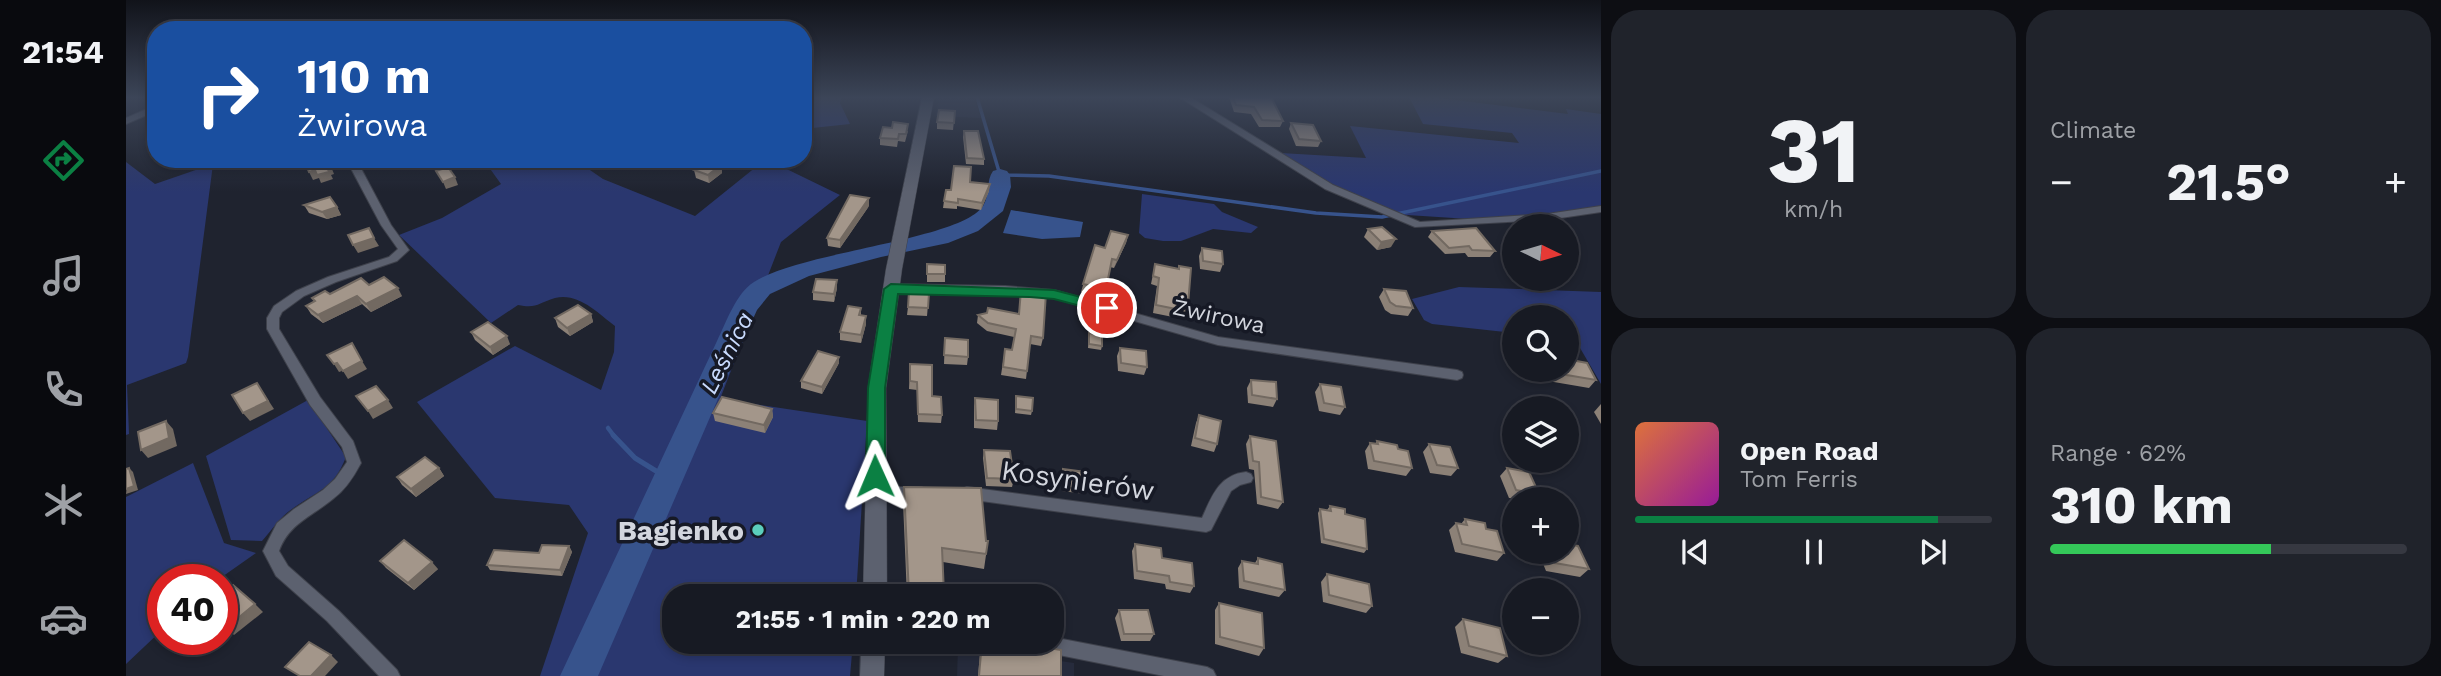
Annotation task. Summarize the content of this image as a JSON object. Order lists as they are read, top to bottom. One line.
{"streets":{"street":["Żwirowa","Kosynierów"]},"water":["Leśnica"],"places":["Bagienko"],"north":"right","page":{"tabs":"21:54","tile":[["31","km/h"],"Climate",["Range · 62%","310 km"]],"turn":["110 m","Żwirowa"],"heat":["−","21.5°","+"],"map_buttons":["+","−"],"song":["Open Road","Tom Ferris"],"limit":"40","trip":"21:55 · 1 min · 220 m"}}
